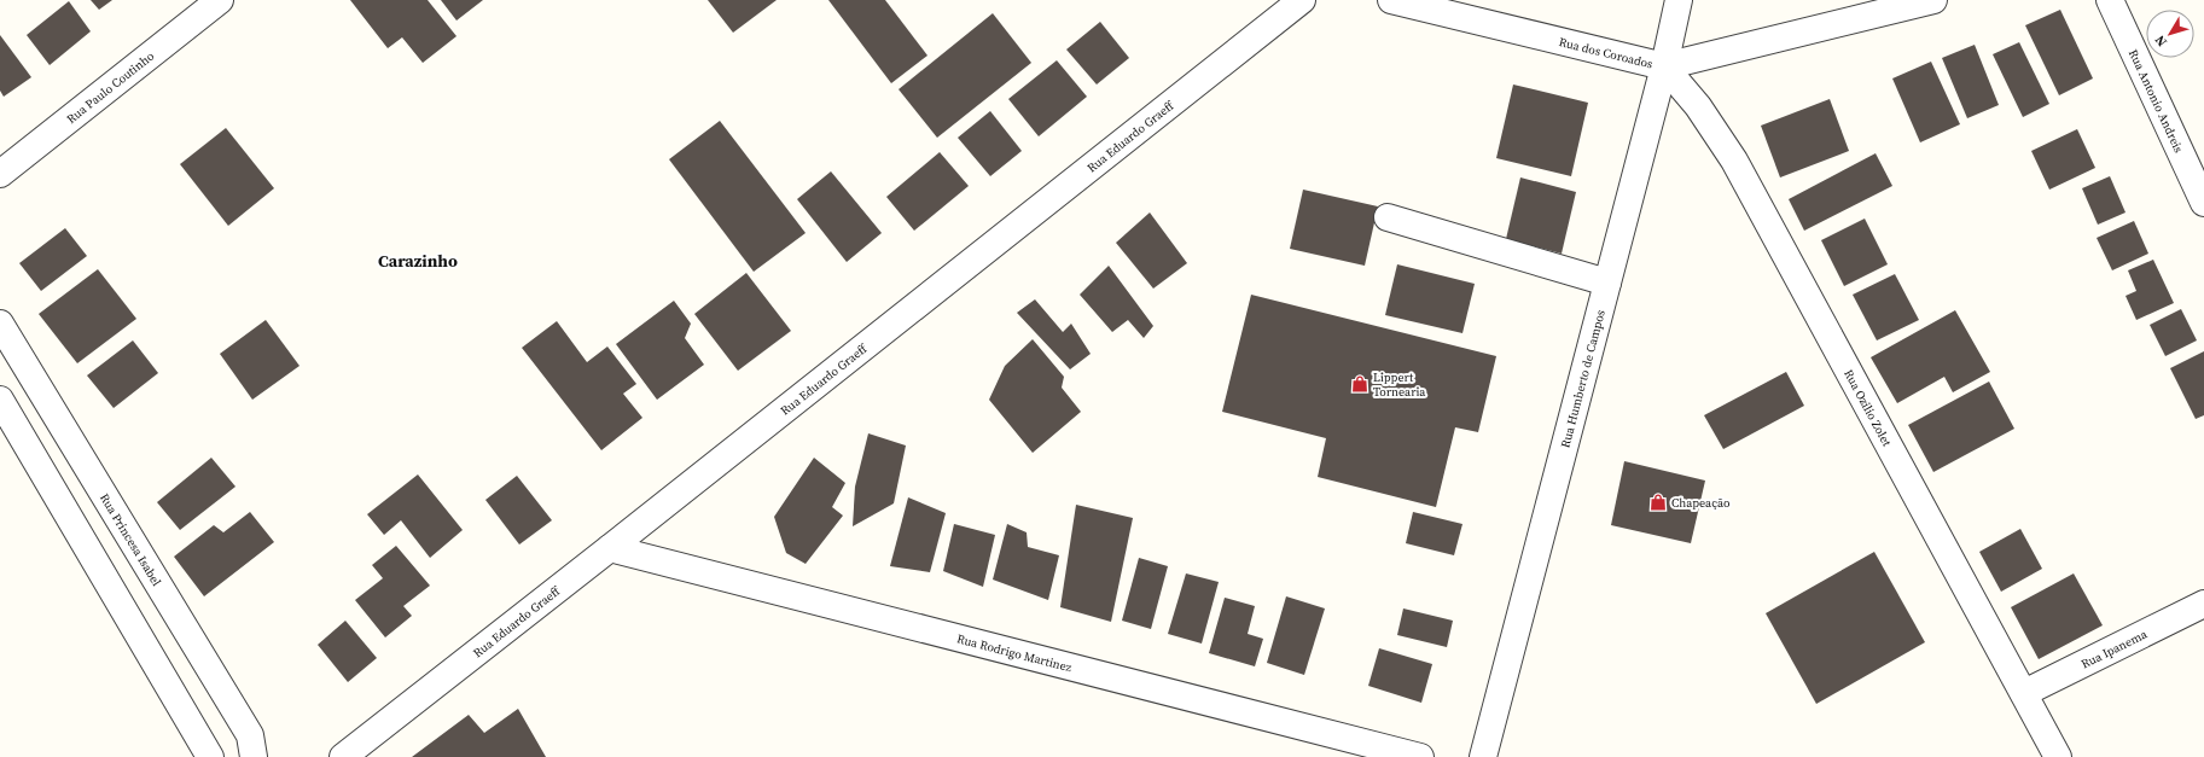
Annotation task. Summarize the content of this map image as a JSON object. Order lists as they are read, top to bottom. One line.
{"streets":{"street":["Rua dos Coroados","Rua Paulo Coutinho","Rua Antonio Andreis","Rua Eduardo Graeff","Rua Humberto de Campos","Rua Ozilio Zolet","Rua Princesa Isabel","Rua Ipanema","Rua Rodrigo Martinez"]},"crossings":[["Rua dos Coroados","Rua Humberto de Campos"],["Rua dos Coroados","Rua Ozilio Zolet"],["Rua Eduardo Graeff","Rua Rodrigo Martinez"],["Rua Humberto de Campos","Rua Ozilio Zolet"],["Rua Ozilio Zolet","Rua Ipanema"]],"districts":["Carazinho"],"places":{"shop":["Lippert Tornearia","Chapeação"]},"north":"bottom left"}
